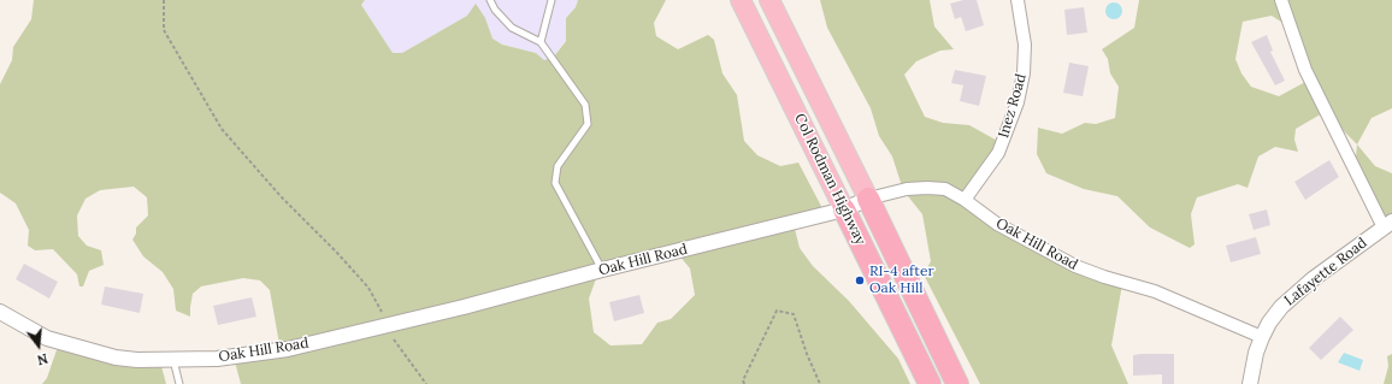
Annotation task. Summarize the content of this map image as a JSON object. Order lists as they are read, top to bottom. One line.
{"streets":{"highway":["Col Rodman Highway"],"street":["Inez Road","Oak Hill Road","Lafayette Road"]},"crossings":[["Inez Road","Oak Hill Road"],["Col Rodman Highway","Oak Hill Road"],["Oak Hill Road","Lafayette Road"]],"places":["RI-4 after Oak Hill"],"north":"bottom"}
